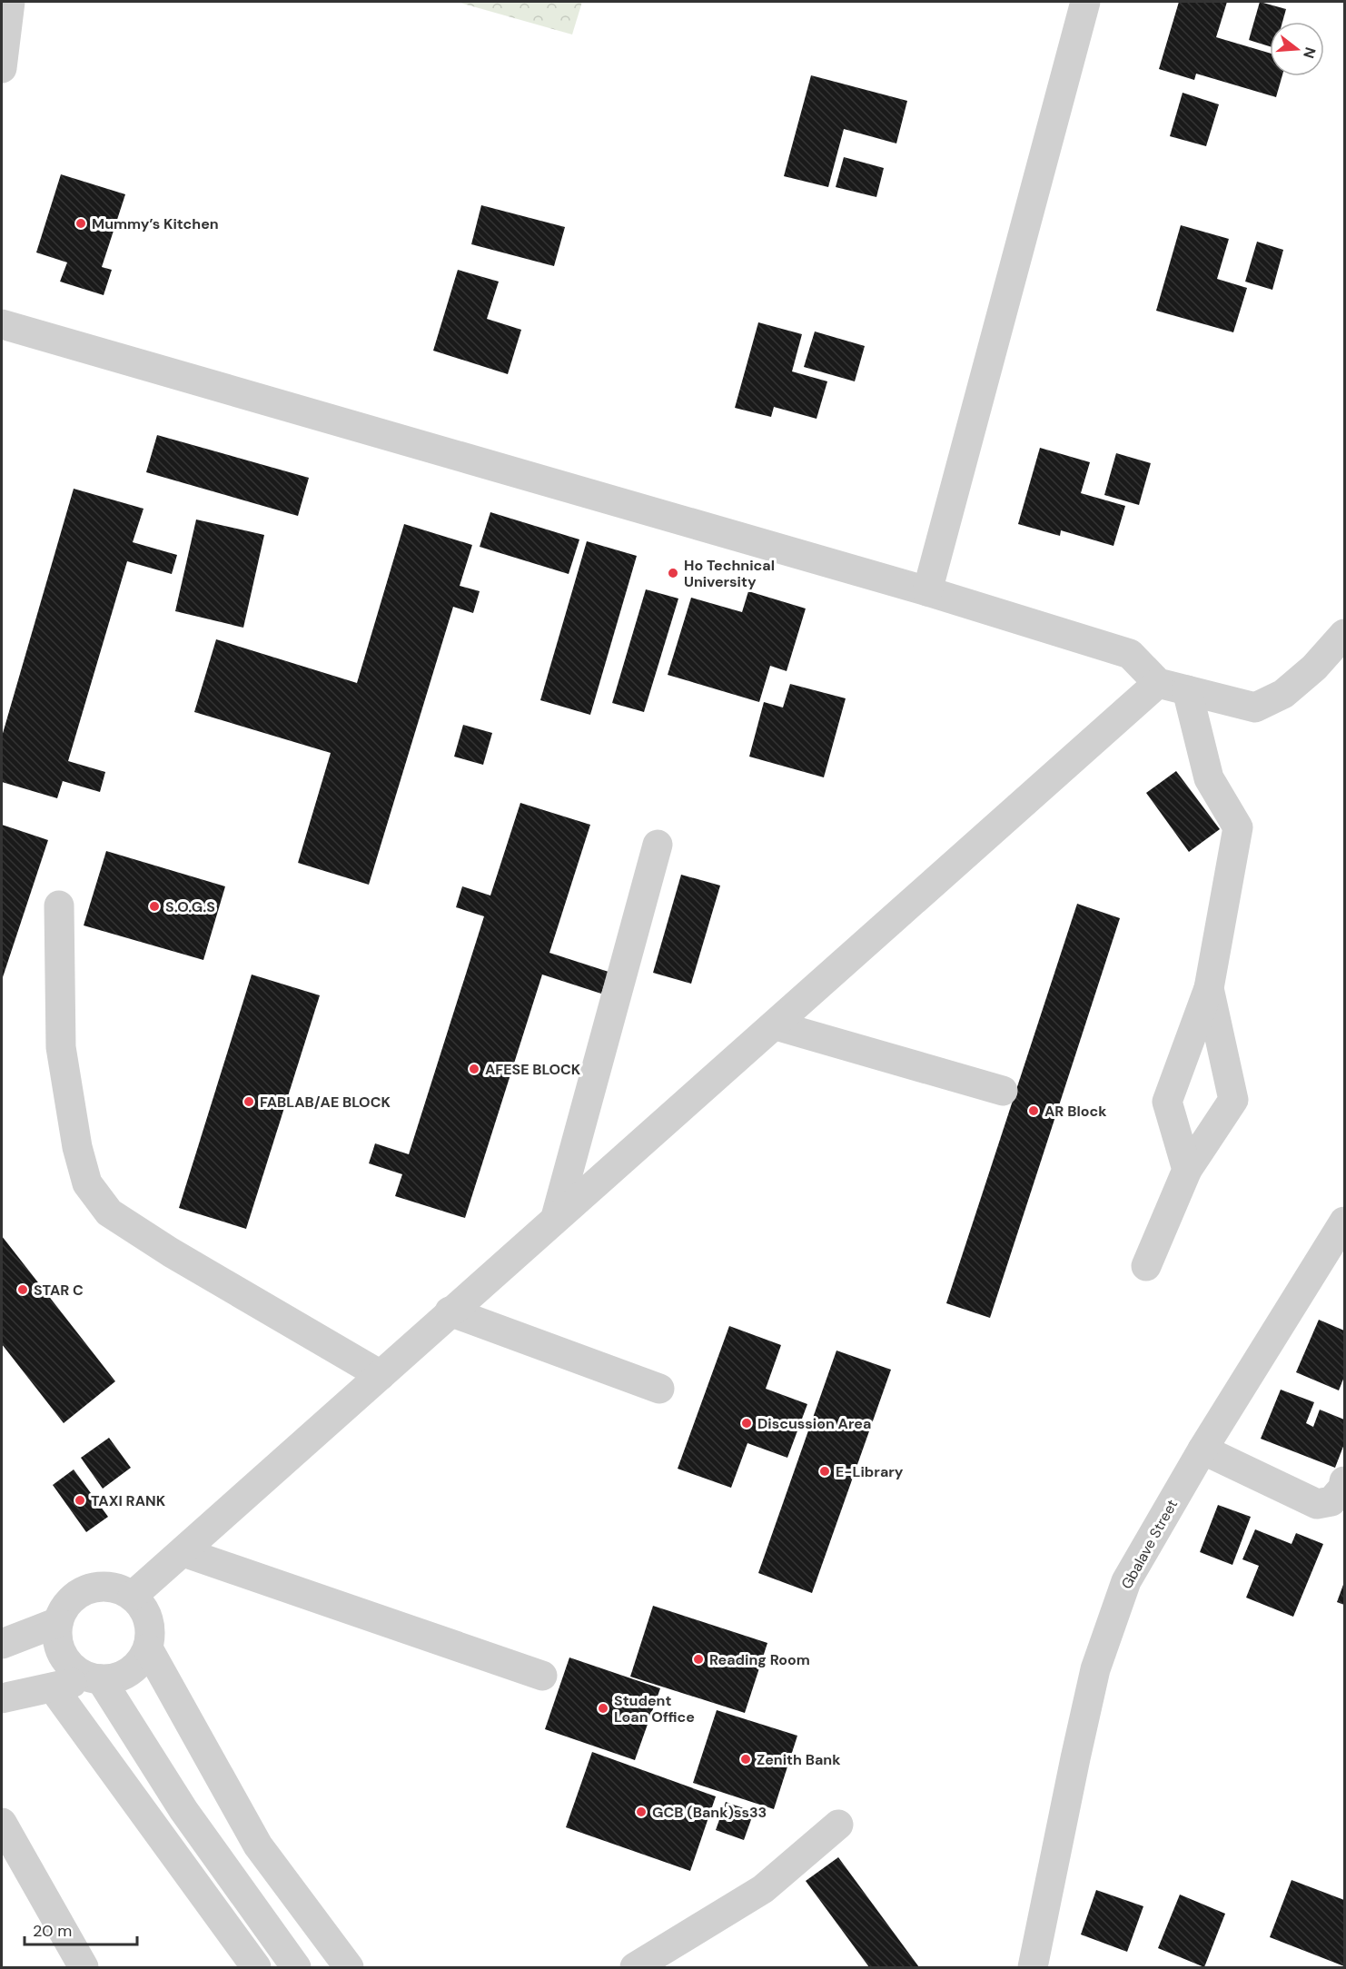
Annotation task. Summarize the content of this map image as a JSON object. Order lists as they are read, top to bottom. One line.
{"streets":{"street":["Gbalave Street"]},"places":["Mummy’s Kitchen","Ho Technical University","S.O.G.S","AFESE BLOCK","FABLAB/AE BLOCK","AR Block","STAR C","Discussion Area","E-Library","TAXI RANK","Reading Room","Student Loan Office","Zenith Bank","GCB (Bank)ss33"],"scale_bar":"20 m","north":"right"}
